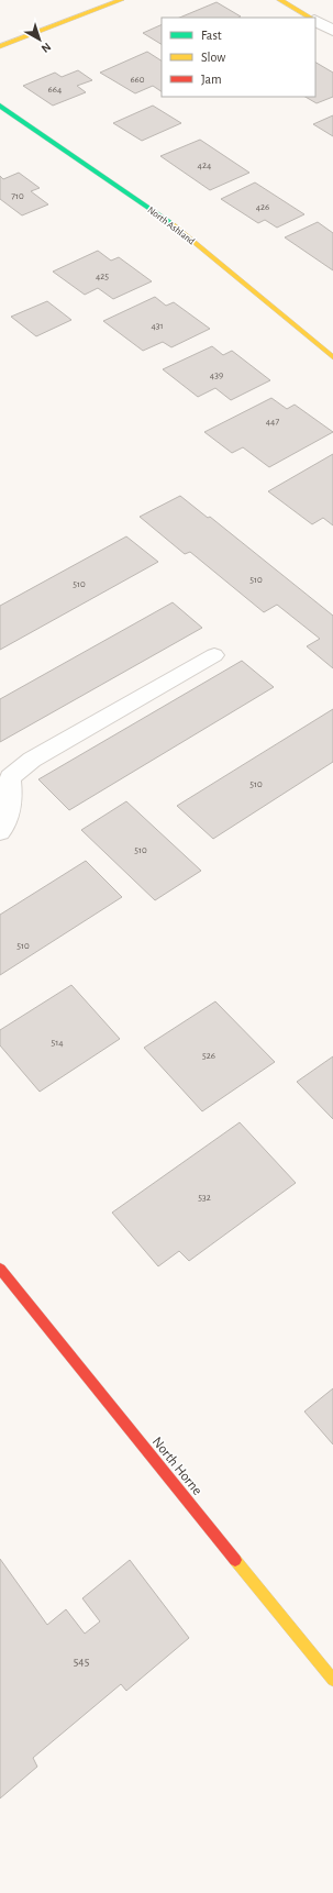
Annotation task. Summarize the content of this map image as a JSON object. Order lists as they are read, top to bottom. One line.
{"streets":{"street":["North Ashland","North Horne"]},"house_numbers":["660","664","424","710","426","425","431","439","447","510","510","510","510","510","514","526","532","545"],"legend":["Fast","Slow","Jam"],"north":"bottom right"}
